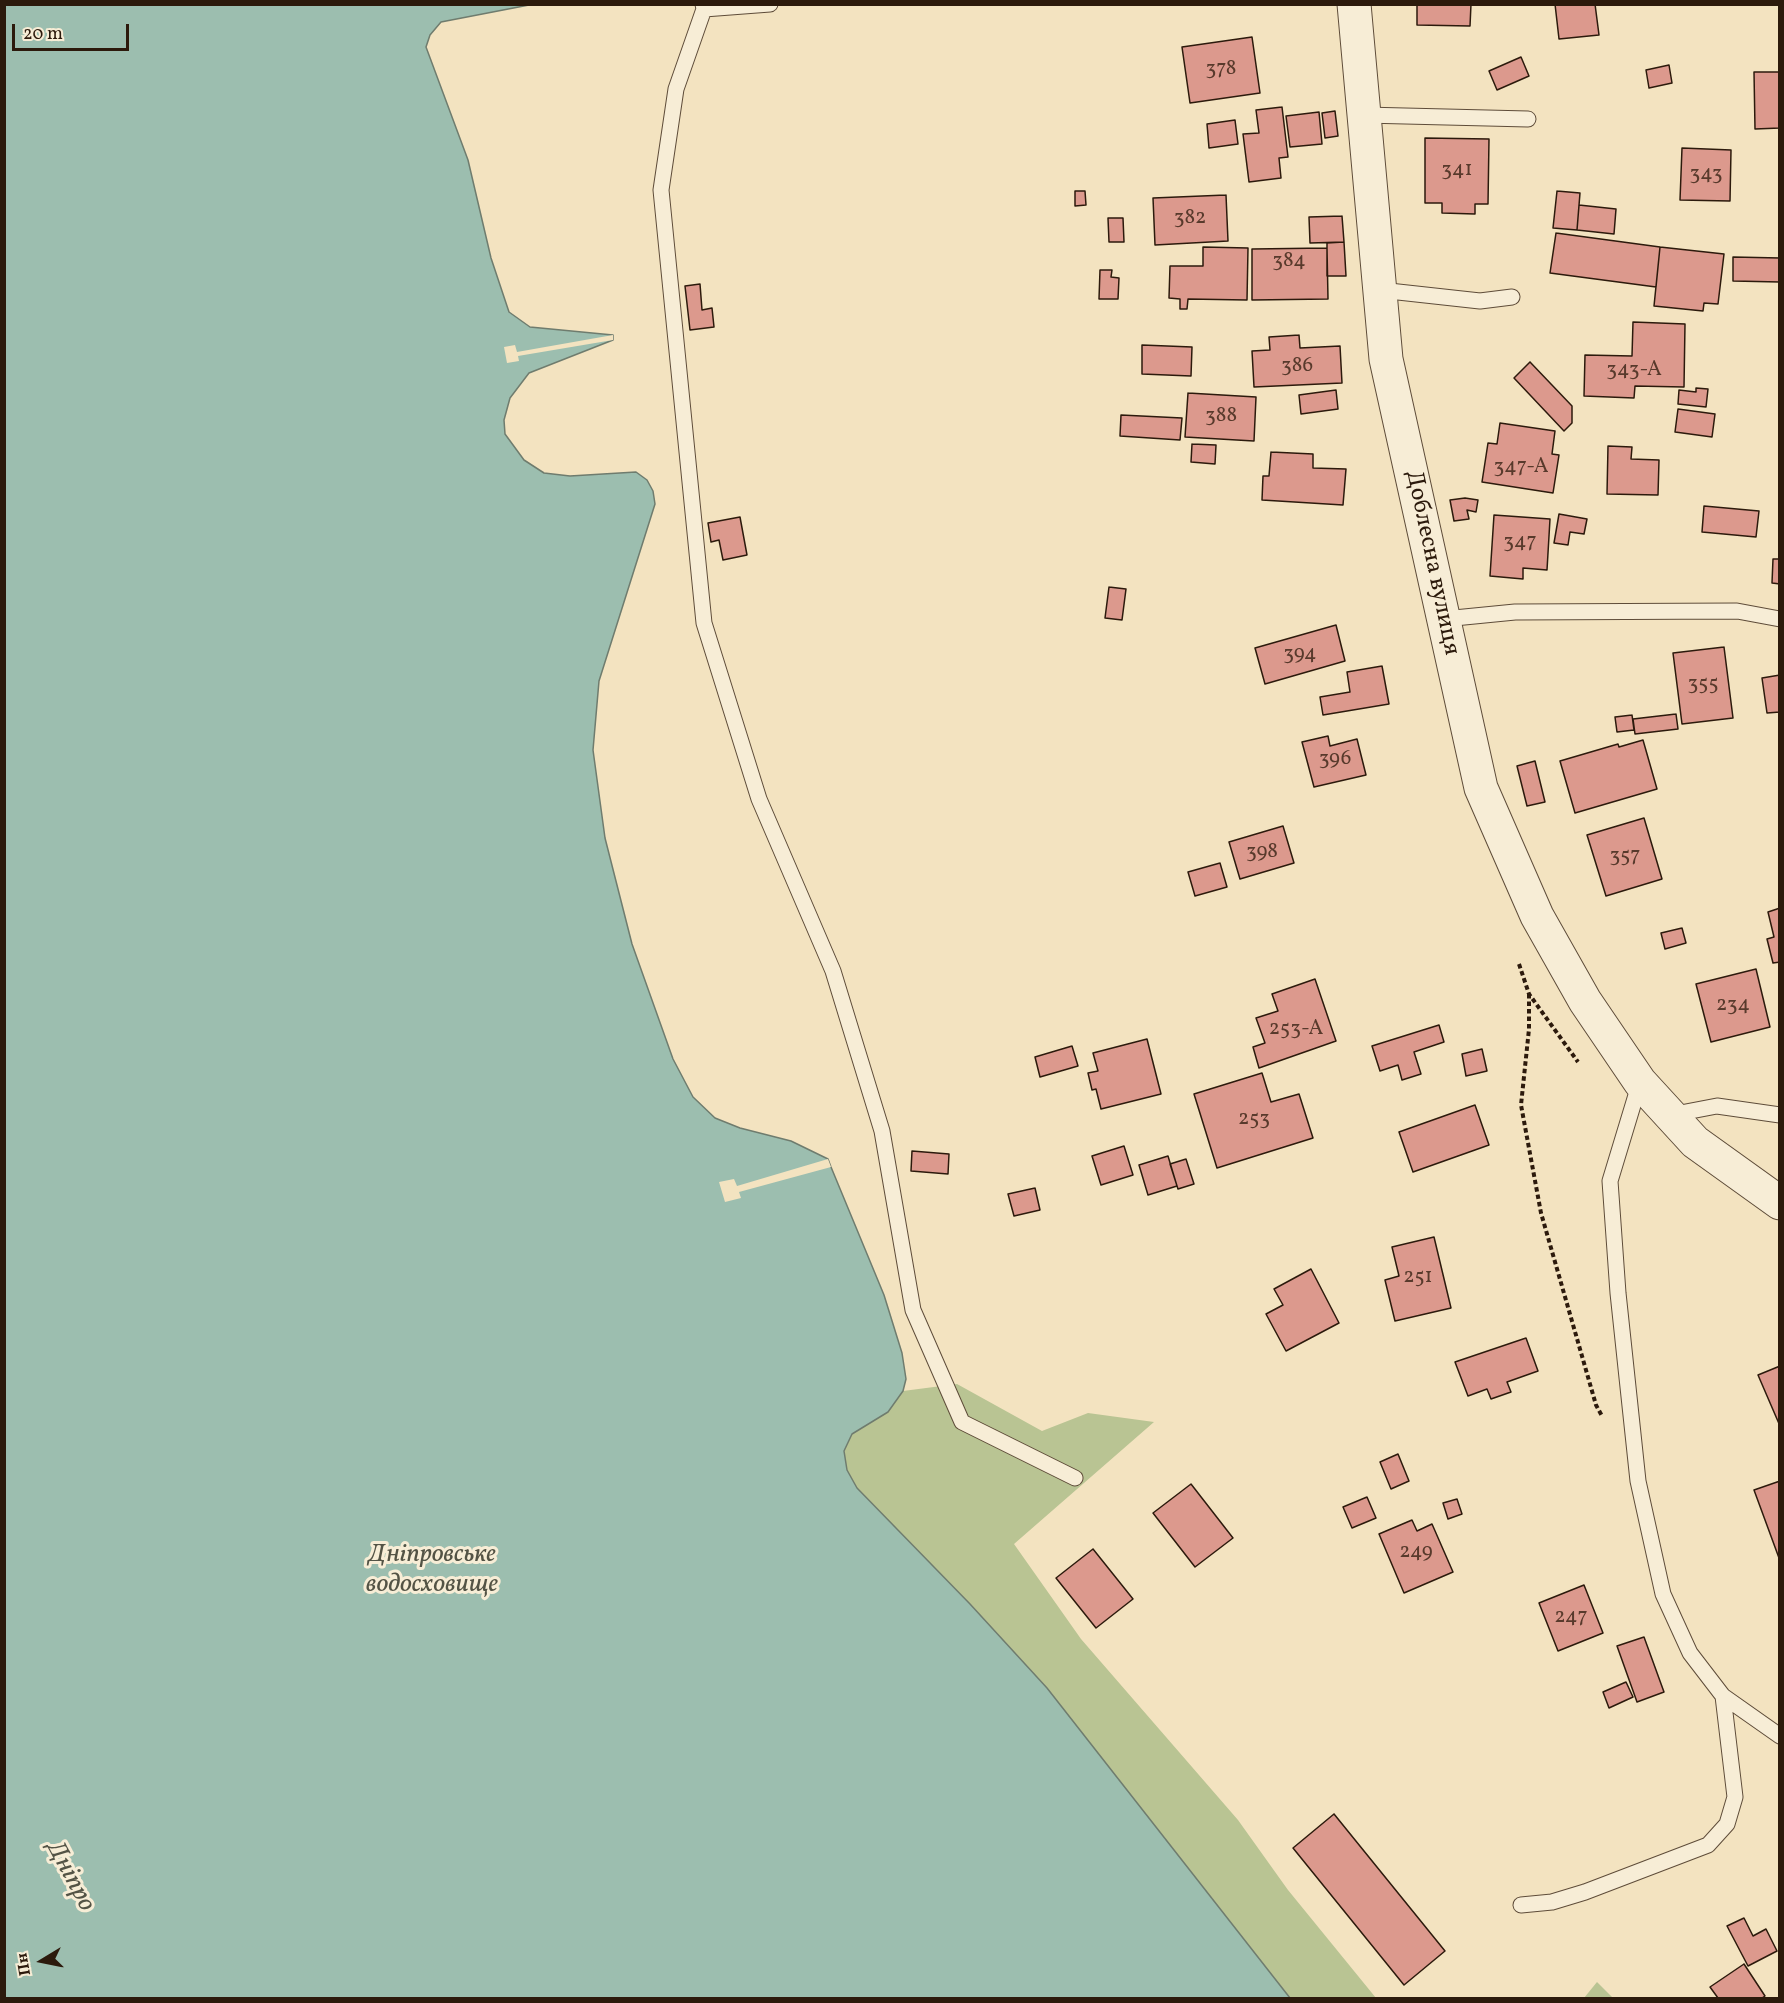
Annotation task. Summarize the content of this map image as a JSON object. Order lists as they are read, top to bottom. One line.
{"streets":{"street":["Доблесна вулиця"]},"water":["Дніпровське водосховище","Дніпро"],"house_numbers":["378","341","343","382","384","386","343-А","388","347-А","347","394","355","396","398","357","234","253-А","253","251","249","247"],"scale_bar":"20 m","north":"left"}
